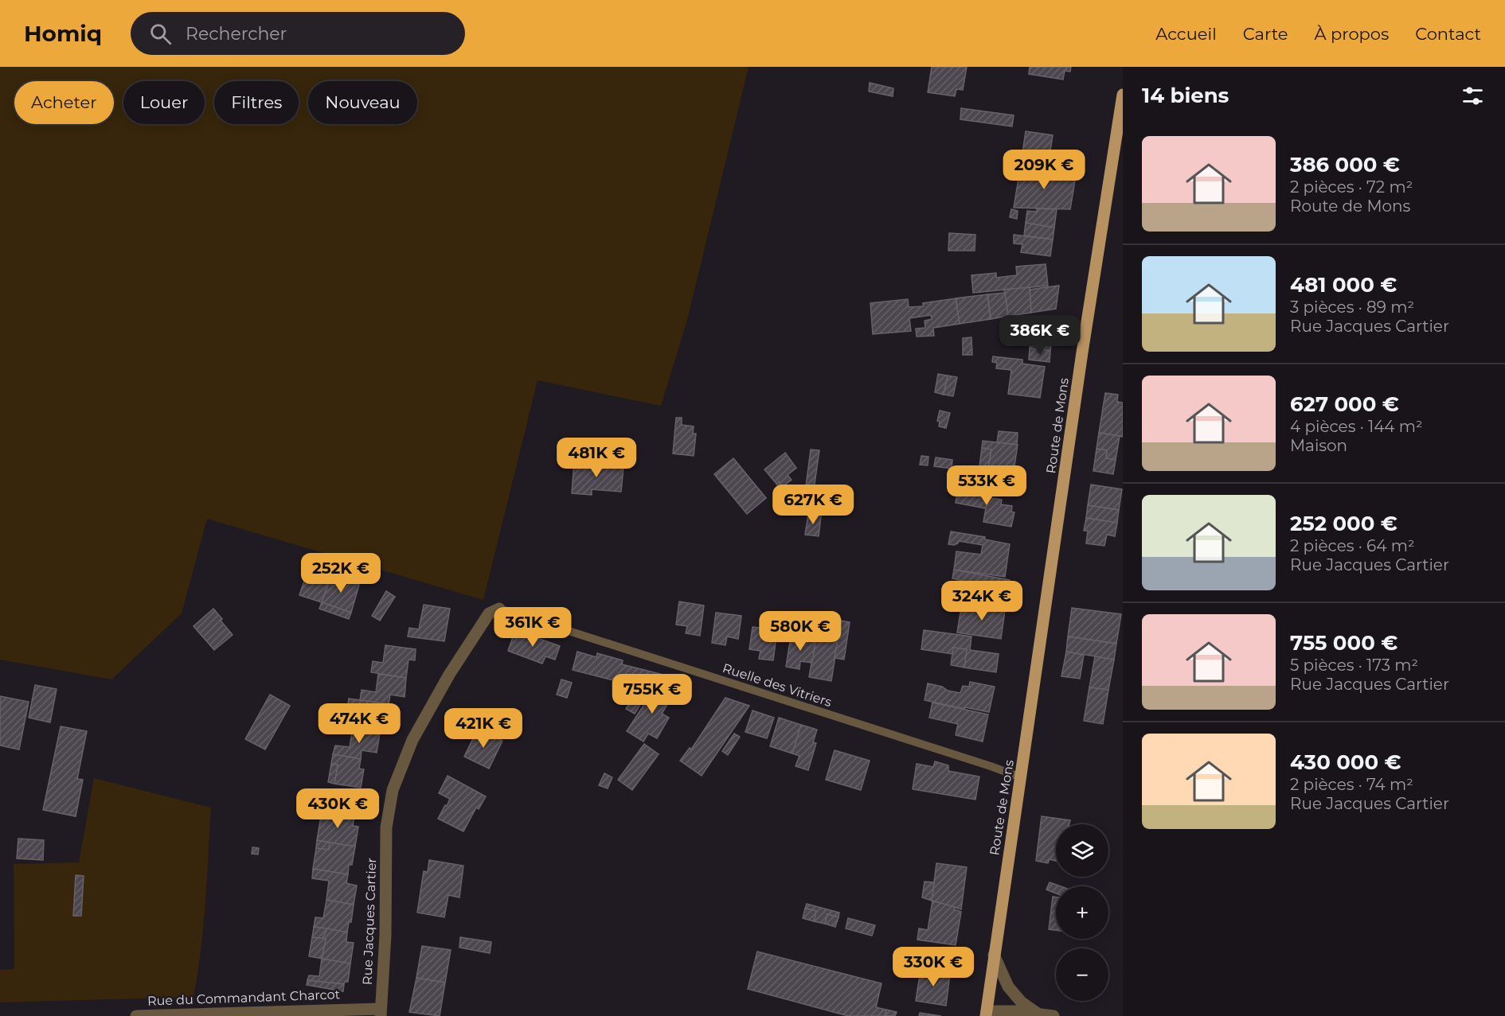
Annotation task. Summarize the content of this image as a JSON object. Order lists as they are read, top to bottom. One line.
{"streets":{"main road":["Route de Mons"],"street":["Rue Jacques Cartier","Rue du Commandant Charcot"],"lane":["Ruelle des Vitriers"]},"crossings":[["Route de Mons","Ruelle des Vitriers"],["Ruelle des Vitriers","Rue Jacques Cartier"],["Rue Jacques Cartier","Rue du Commandant Charcot"]],"page":{"header":"Homiq","search":"Rechercher","nav":["Accueil","Carte","À propos","Contact"],"heading":"14 biens","chip":["Acheter","Louer","Filtres","Nouveau"],"list":[{"name":"386 000 €","note":"2 pièces · 72 m² · Route de Mons"},{"name":"481 000 €","note":"3 pièces · 89 m² · Rue Jacques Cartier"},{"name":"627 000 €","note":"4 pièces · 144 m² · Maison"},{"name":"252 000 €","note":"2 pièces · 64 m² · Rue Jacques Cartier"},{"name":"755 000 €","note":"5 pièces · 173 m² · Rue Jacques Cartier"},{"name":"430 000 €","note":"2 pièces · 74 m² · Rue Jacques Cartier"}],"price":["209K €","386K €","481K €","533K €","627K €","252K €","324K €","361K €","580K €","755K €","474K €","421K €","430K €","330K €"],"map_buttons":["+","−"]}}
